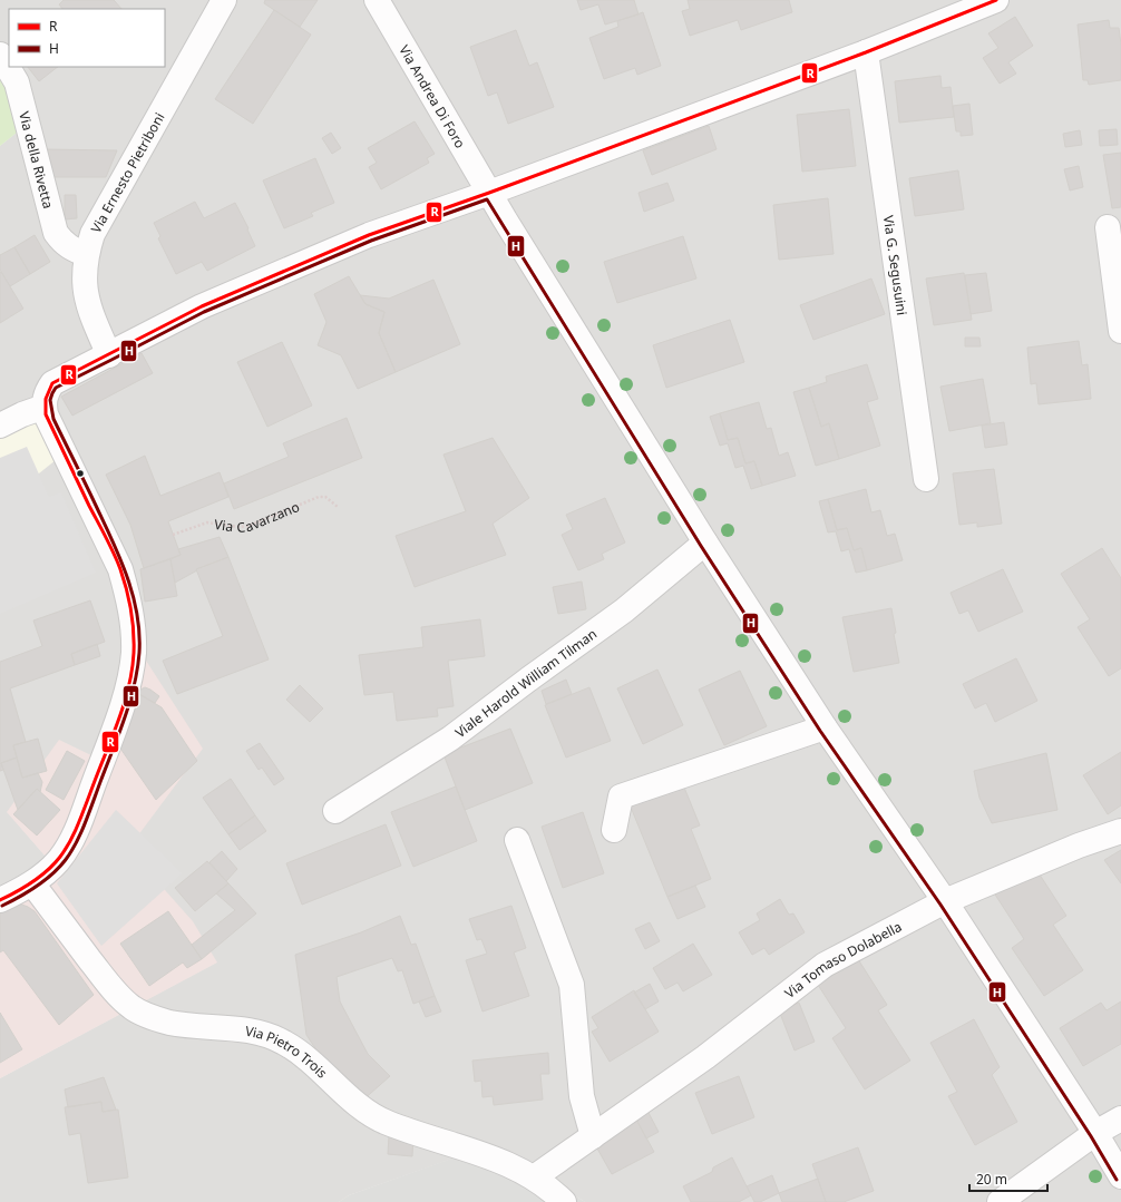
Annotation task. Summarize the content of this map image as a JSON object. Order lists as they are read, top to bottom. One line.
{"streets":{"street":["Via Andrea Di Foro","Via della Rivetta","Via Ernesto Pietriboni","Via G. Segusuini","Viale Harold William Tilman","Via Tomaso Dolabella","Via Pietro Trois"],"path":["Via Cavarzano"]},"crossings":[["Via della Rivetta","Via Ernesto Pietriboni"],["Via Tomaso Dolabella","Via Pietro Trois"]],"lines":["transit line R","transit line H"],"legend":["R","H"],"scale_bar":"20 m"}
